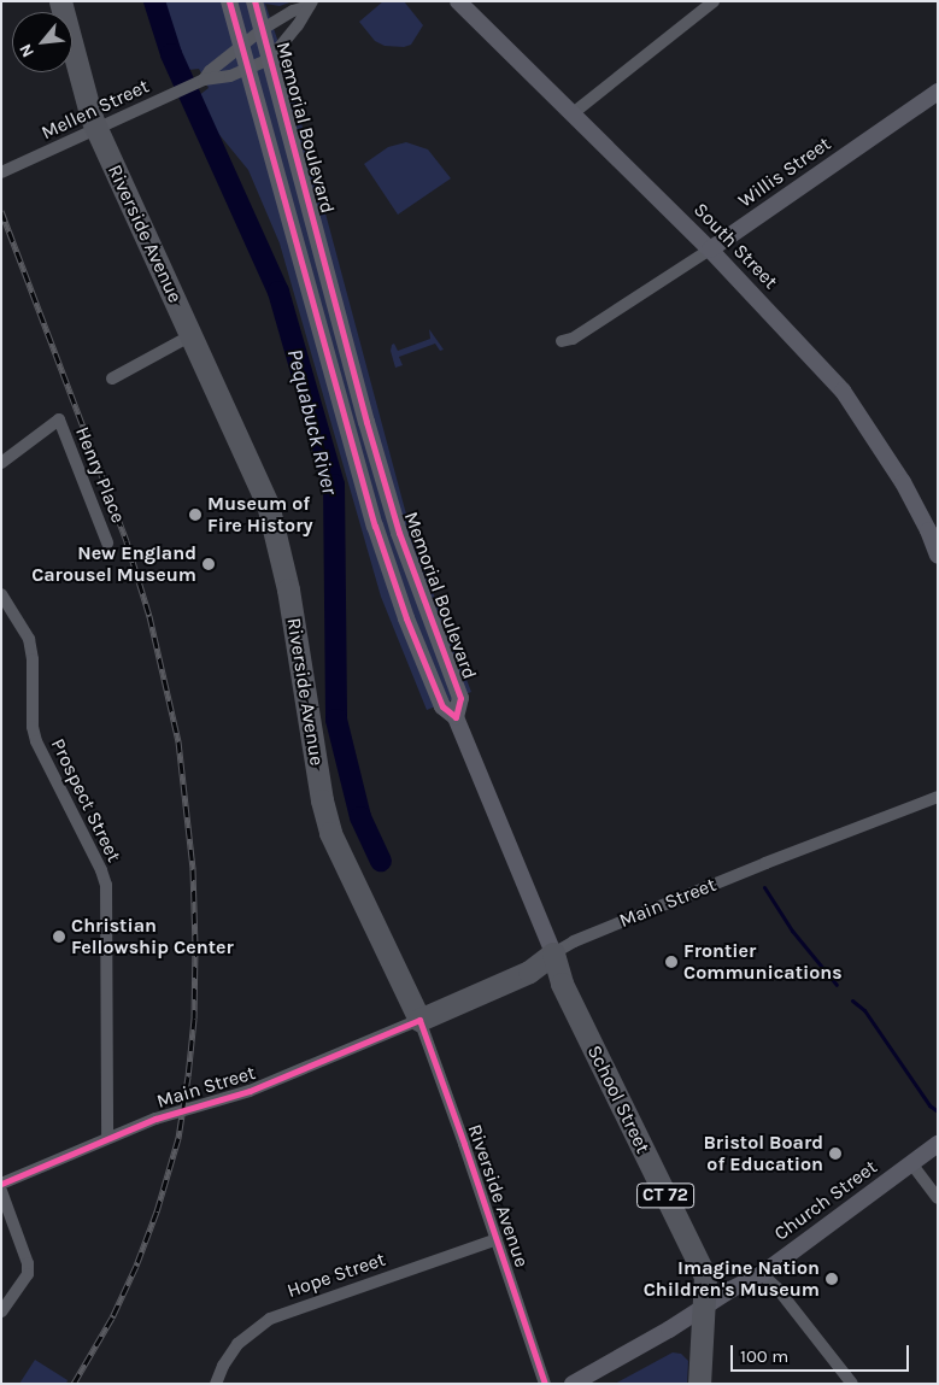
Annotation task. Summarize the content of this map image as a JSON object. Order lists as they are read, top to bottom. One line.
{"streets":{"highway":["Riverside Avenue","Main Street","School Street","CT 72"],"main road":["Memorial Boulevard","Willis Street","South Street","Church Street"],"street":["Mellen Street","Henry Place","Prospect Street","Hope Street"]},"crossings":[["Mellen Street","Memorial Boulevard"],["Mellen Street","Riverside Avenue"],["Memorial Boulevard","Main Street"],["Memorial Boulevard","School Street"],["Willis Street","South Street"],["Riverside Avenue","Main Street"],["Riverside Avenue","Hope Street"],["Prospect Street","Main Street"],["Main Street","School Street"],["School Street","Church Street"]],"water":["Pequabuck River"],"places":["Museum of Fire History","New England Carousel Museum","Christian Fellowship Center","Frontier Communications","Bristol Board of Education","Imagine Nation Children's Museum"],"scale_bar":"100 m","north":"bottom left"}
